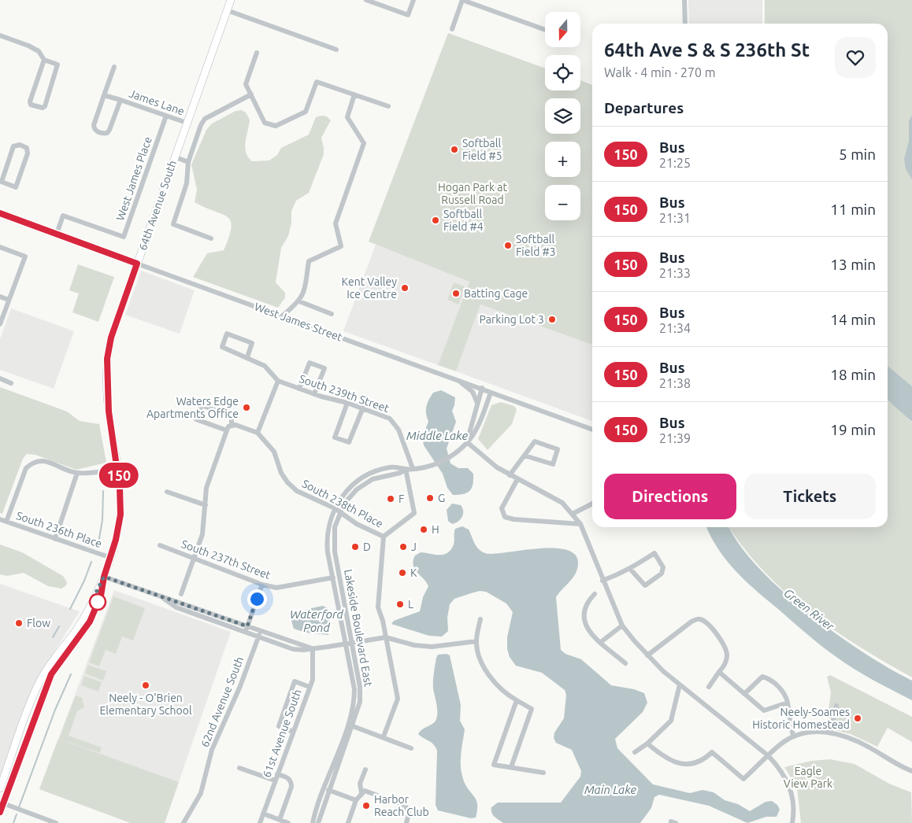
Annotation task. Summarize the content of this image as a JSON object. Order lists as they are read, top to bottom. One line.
{"streets":{"street":["James Lane","West James Place","64th Avenue South","West James Street","South 239th Street","South 238th Place","South 236th Place","South 237th Street","Lakeside Boulevard East","62nd Avenue South","61st Avenue South"]},"crossings":[["James Lane","West James Place"],["James Lane","64th Avenue South"],["West James Place","West James Street"],["64th Avenue South","West James Street"],["64th Avenue South","South 236th Place"],["West James Street","Lakeside Boulevard East"],["South 239th Street","Lakeside Boulevard East"],["South 238th Place","Lakeside Boulevard East"],["South 237th Street","Lakeside Boulevard East"]],"water":["Middle Lake","Green River","Waterford Pond","Main Lake"],"parks":["Hogan Park at Russell Road","Eagle View Park"],"places":["Softball Field #5","Softball Field #4","Softball Field #3","Kent Valley Ice Centre","Batting Cage","Parking Lot 3","Waters Edge Apartments Office","G","F","H","D","J","K","L","Flow","Neely - O'Brien Elementary School","Neely-Soames Historic Homestead","Harbor Reach Club"],"lines":["bus line 150"],"north":"bottom","page":{"on_map":"150","map_buttons":["+","−"],"heading":[["64th Ave S & S 236th St","Walk · 4 min · 270 m"],"Departures"],"list":[{"mark":"150","name":"Bus","note":"21:25","value":"5 min"},{"mark":"150","name":"Bus","note":"21:31","value":"11 min"},{"mark":"150","name":"Bus","note":"21:33","value":"13 min"},{"mark":"150","name":"Bus","note":"21:34","value":"14 min"},{"mark":"150","name":"Bus","note":"21:38","value":"18 min"},{"mark":"150","name":"Bus","note":"21:39","value":"19 min"}],"buttons":["Directions","Tickets"]}}
